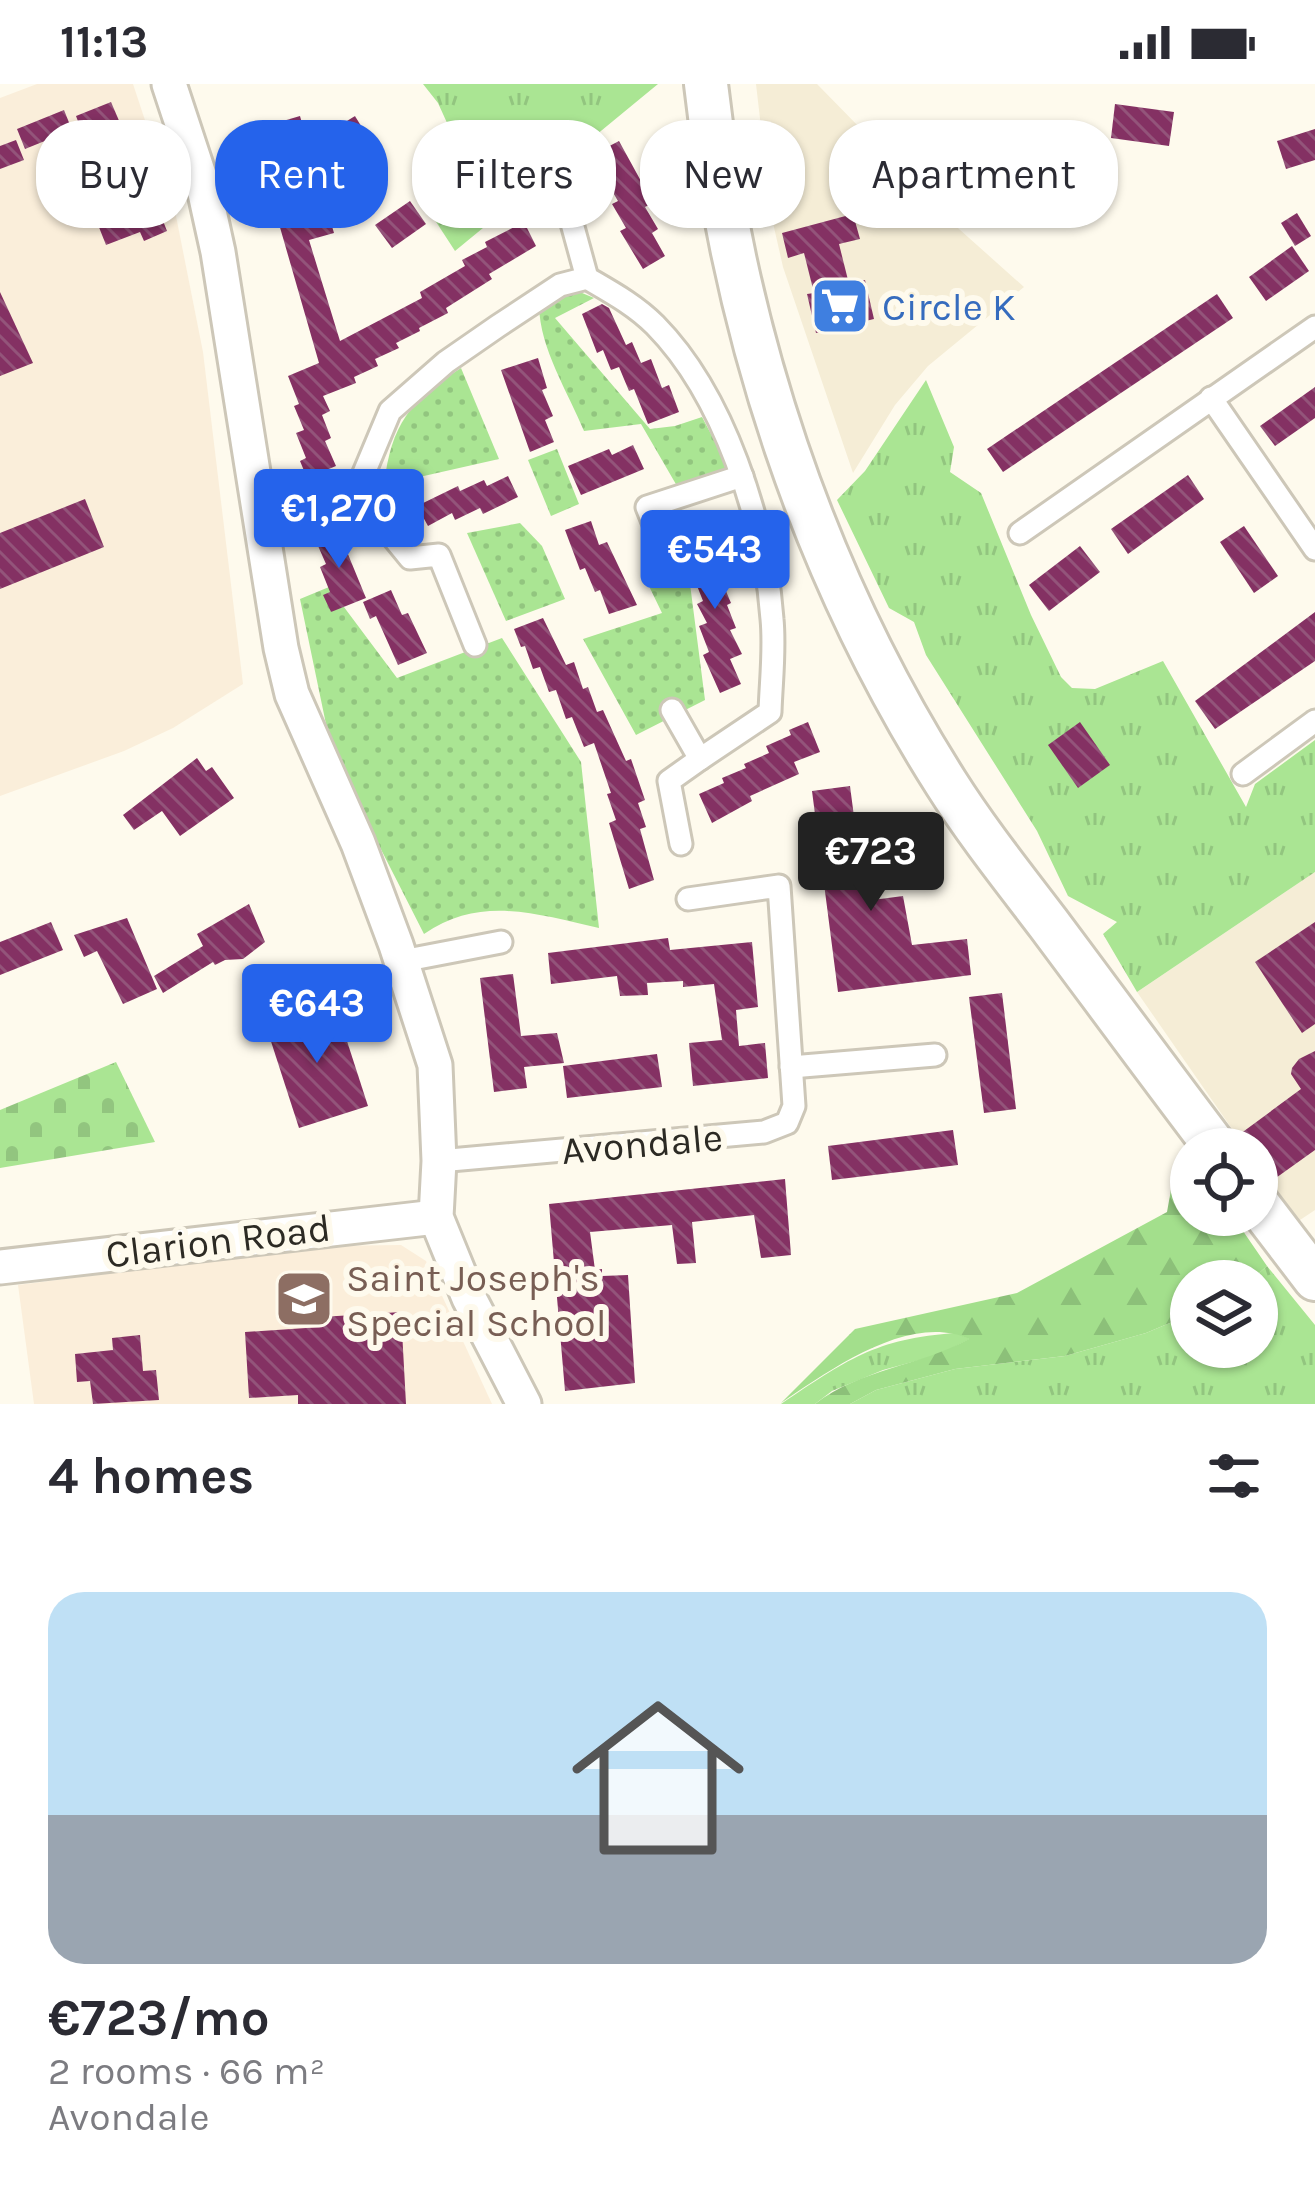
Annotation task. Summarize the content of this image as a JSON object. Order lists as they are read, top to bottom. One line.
{"streets":{"street":["Avondale","Clarion Road"]},"places":{"supermarket":["Circle K"],"school or university":["Saint Joseph's Special School"]},"page":{"status":"11:13","chip":["Buy","Rent","Filters","New","Apartment"],"price":["€1,270","€543","€723","€643"],"heading":"4 homes","list":[{"name":"€723/mo","note":"2 rooms · 66 m² · Avondale"}]}}
